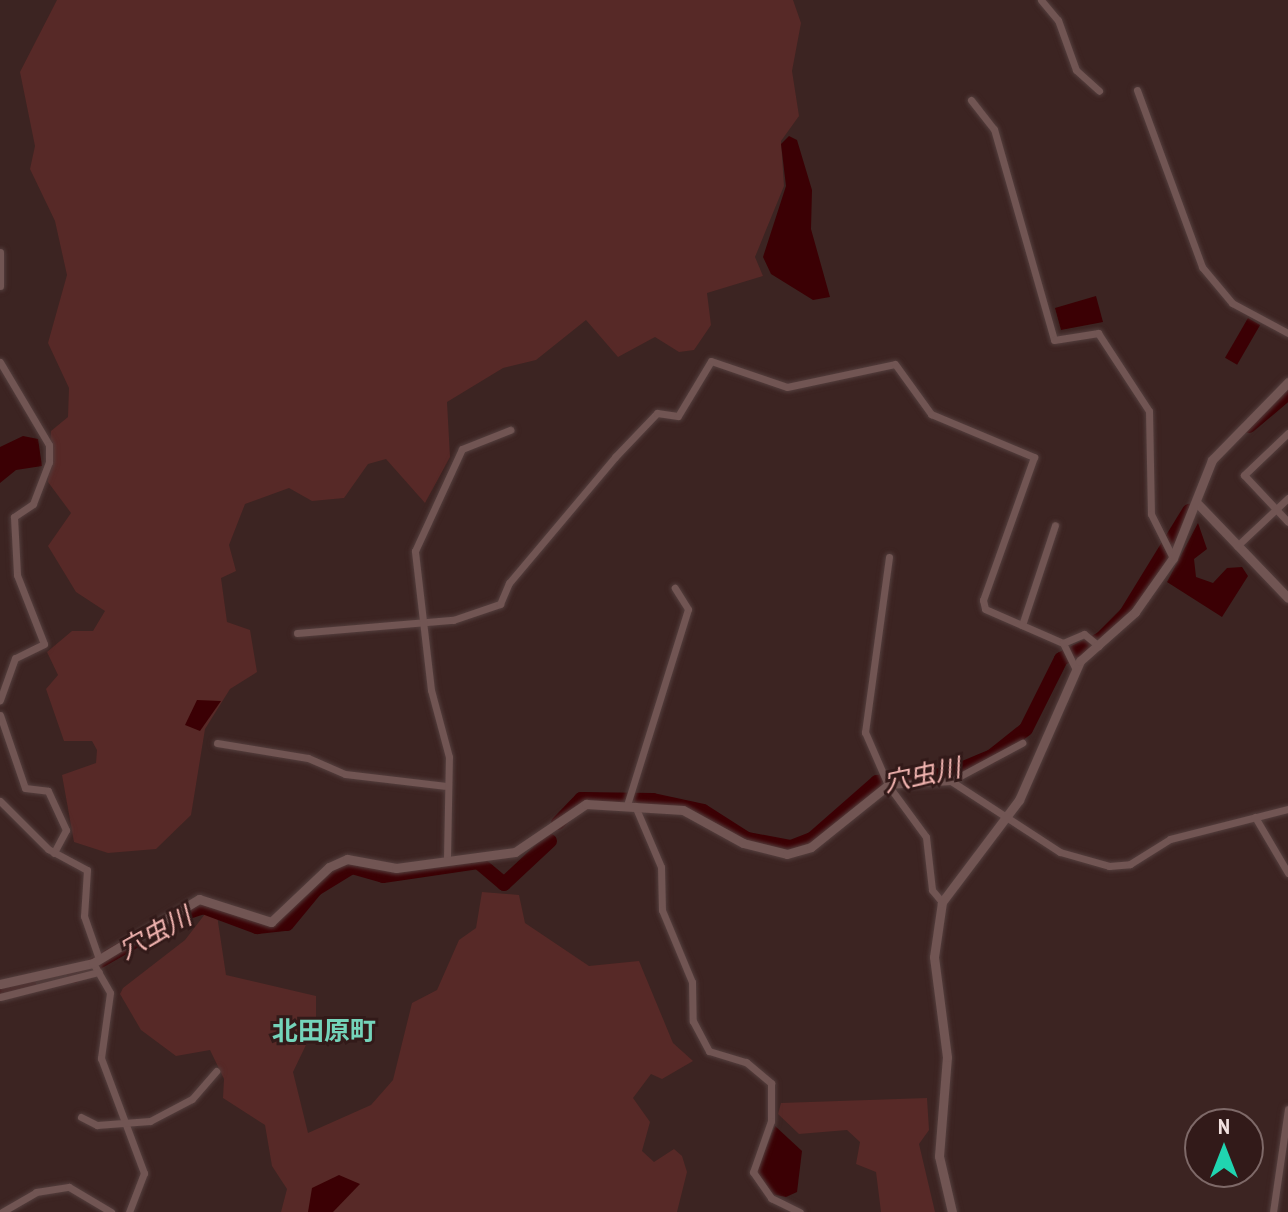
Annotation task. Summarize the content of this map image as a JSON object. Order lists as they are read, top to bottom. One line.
{"districts":["北田原町"],"water":["穴虫川"],"north":"top"}
